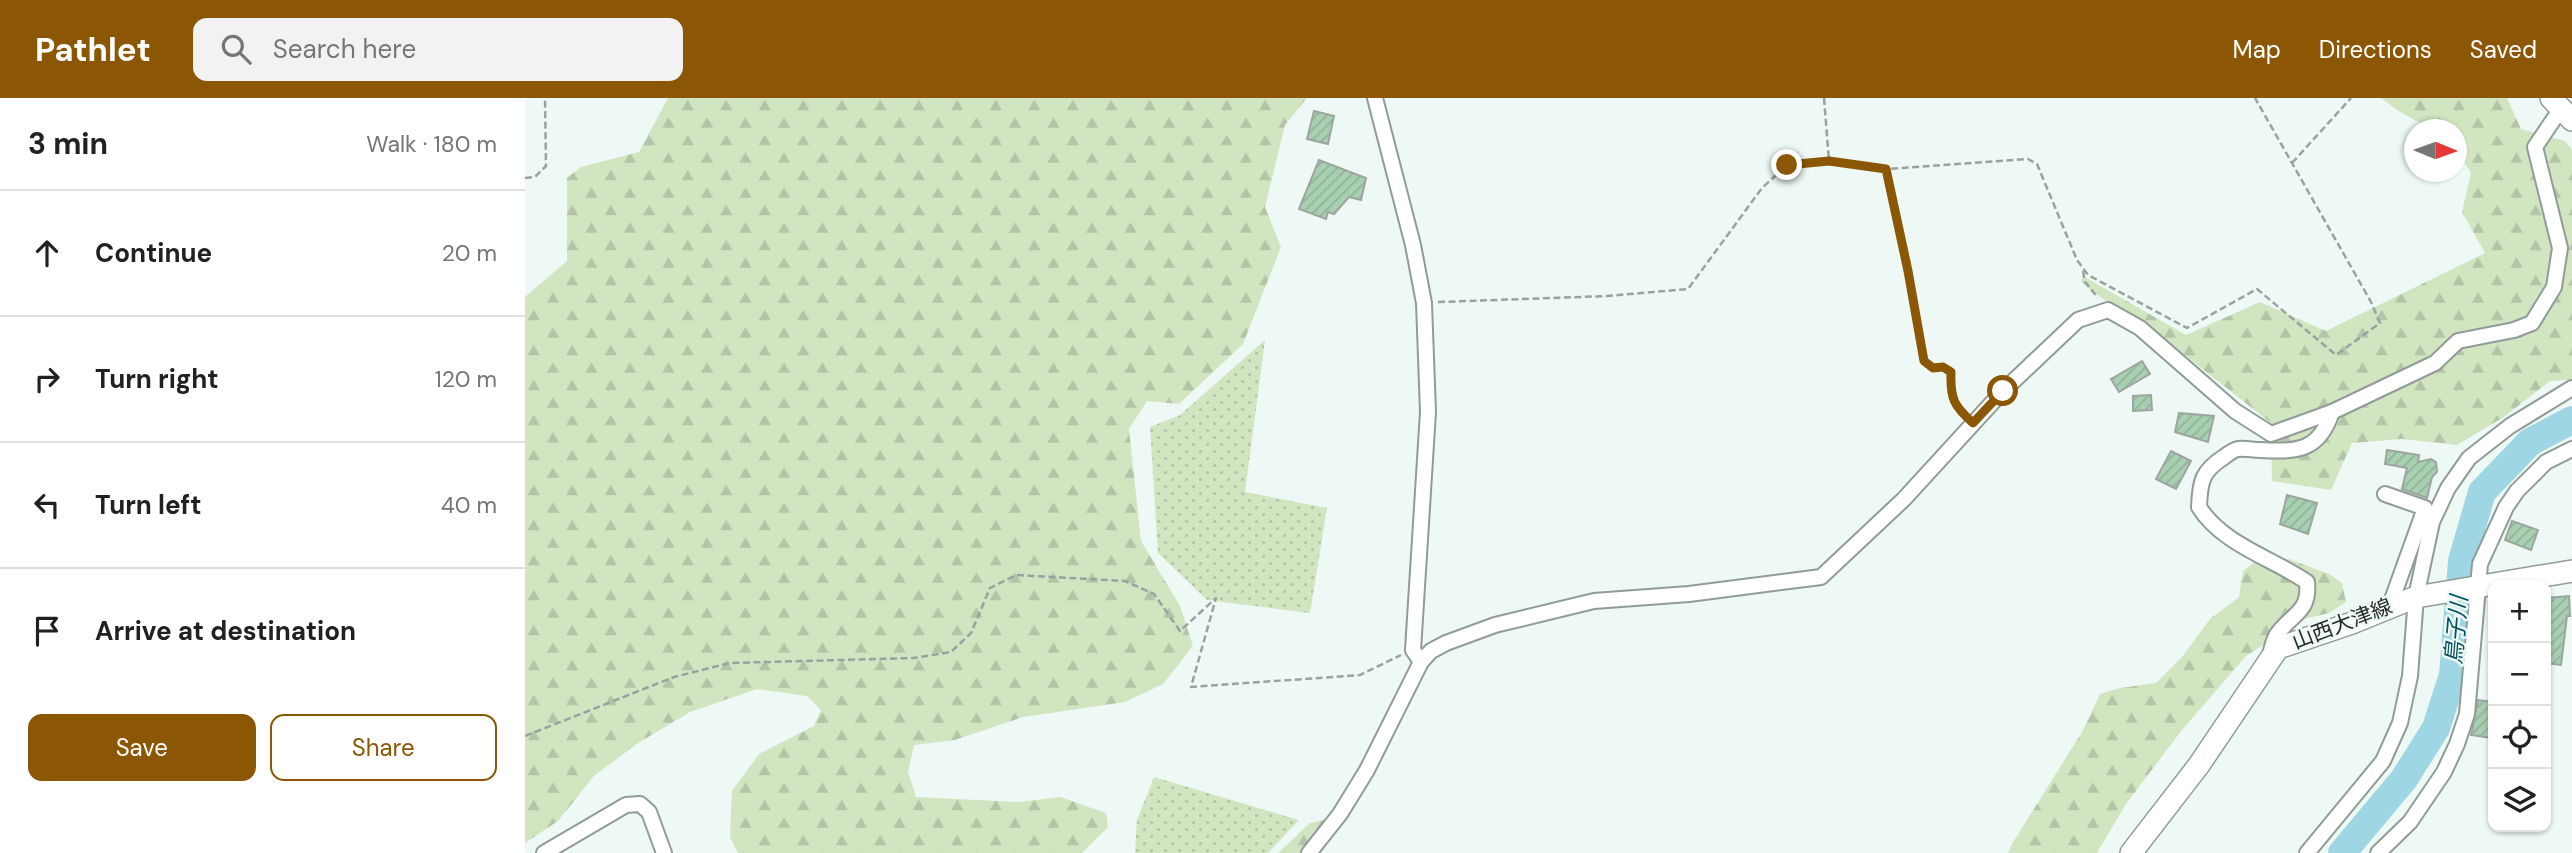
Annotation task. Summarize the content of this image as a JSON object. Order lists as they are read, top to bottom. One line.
{"streets":{"main road":["山西大津線"]},"water":["鳥子川"],"north":"right","page":{"header":"Pathlet","search":"Search here","nav":["Map","Directions","Saved"],"heading":["3 min","Walk · 180 m"],"list":[["Continue","20 m"],["Turn right","120 m"],["Turn left","40 m"],"Arrive at destination"],"map_buttons":["+","−"],"buttons":["Save","Share"]}}
